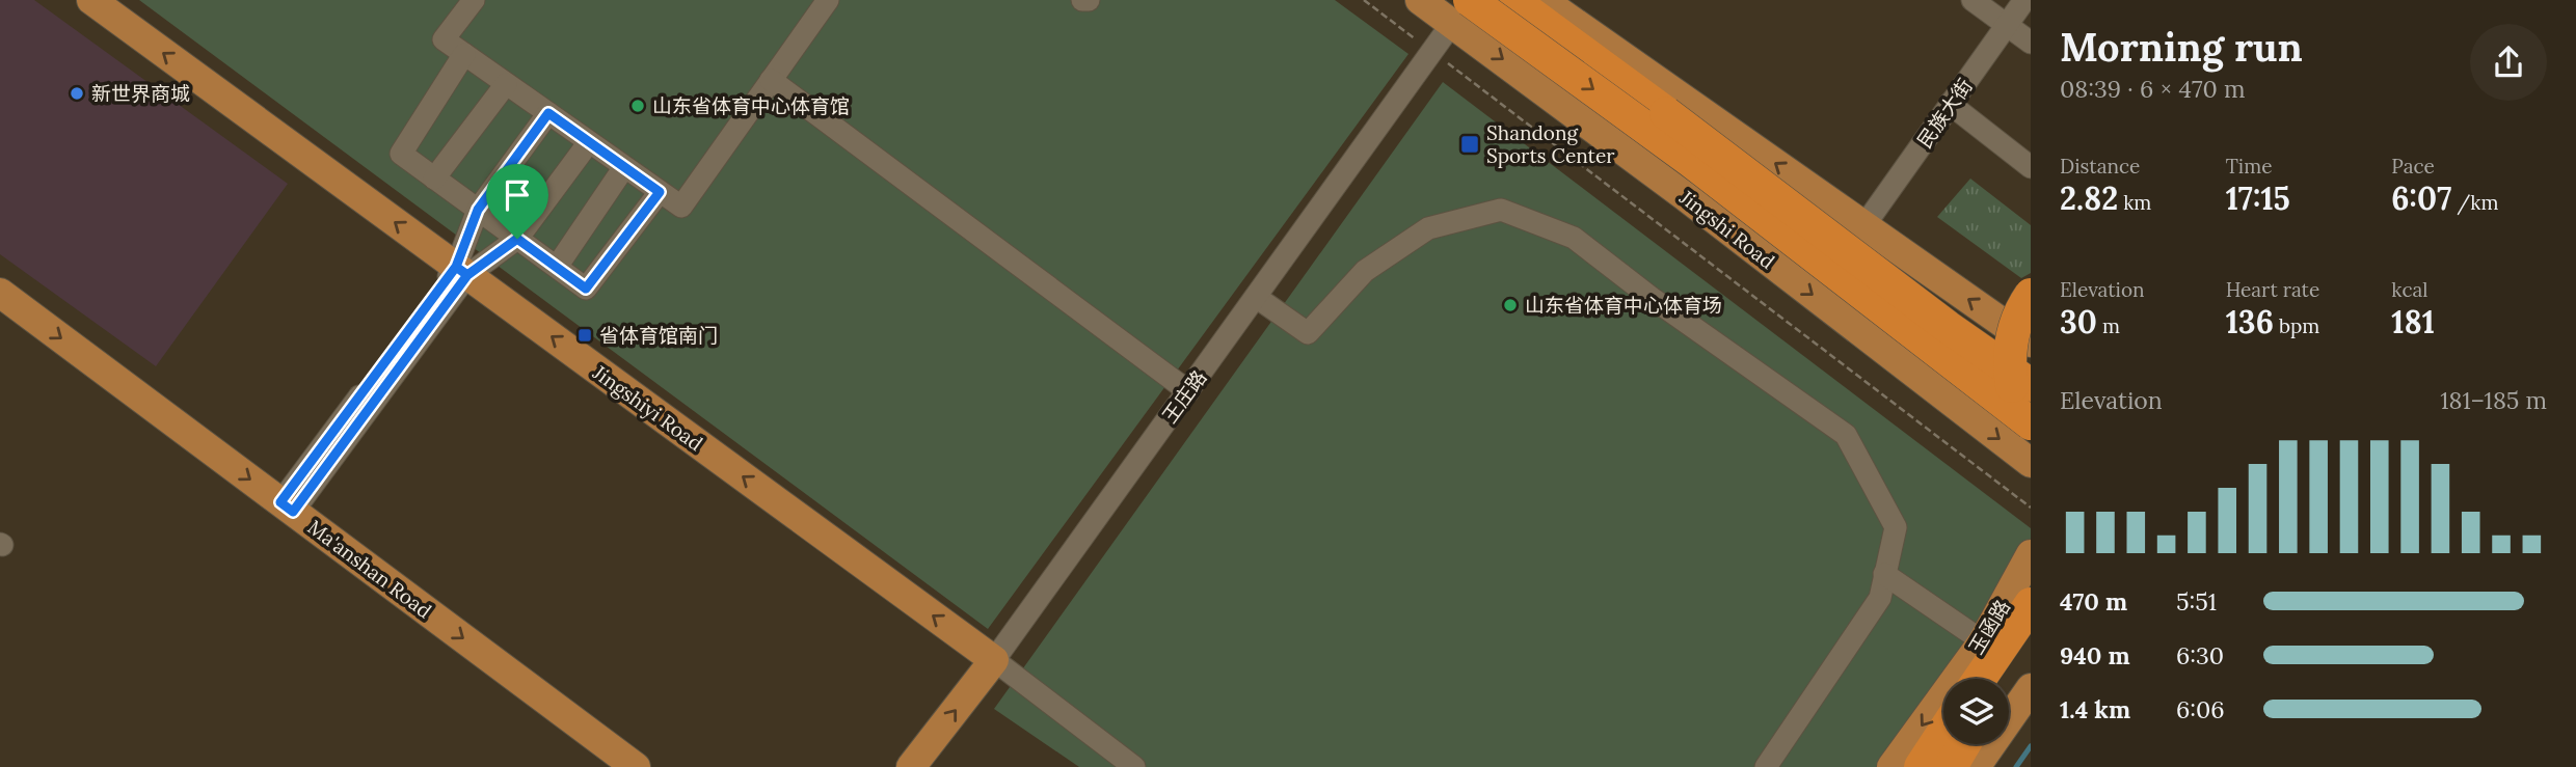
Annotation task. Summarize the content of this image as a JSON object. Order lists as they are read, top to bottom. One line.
{"streets":{"highway":["Jingshi Road"],"main road":["王庄路","Jingshiyi Road","Ma'anshan Road","玉函路"],"street":["民族大街"]},"crossings":[["Jingshi Road","王庄路"],["王庄路","Jingshiyi Road"]],"one_way":["Jingshiyi Road","Ma'anshan Road"],"places":{"other":["新世界商城","山东省体育中心体育馆","山东省体育中心体育场"],"transit":["Shandong Sports Center","省体育馆南门"]},"page":{"heading":["Morning run","08:39 · 6 × 470 m"],"stats":[["Distance","2.82 km"],["Time","17:15"],["Pace","6:07 /km"],["Elevation","30 m"],["Heart rate","136 bpm"],["kcal","181"]],"chart":["Elevation","181–185 m"],"list":[{"name":"470 m","note":"5:51"},{"name":"940 m","note":"6:30"},{"name":"1.4 km","note":"6:06"}]}}
